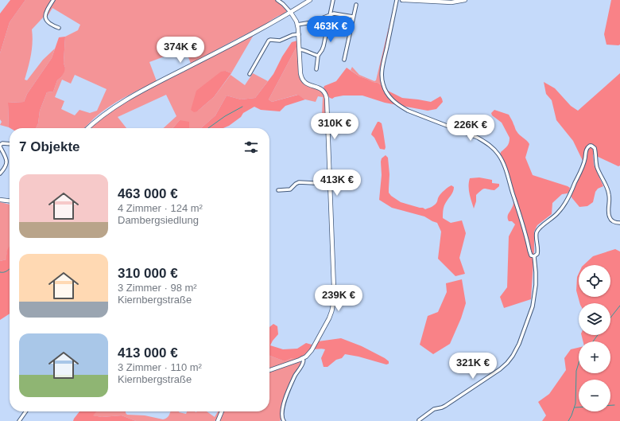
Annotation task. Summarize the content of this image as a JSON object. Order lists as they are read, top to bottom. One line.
{"page":{"price":["463K €","374K €","310K €","226K €","413K €","239K €","321K €"],"heading":"7 Objekte","list":[{"name":"463 000 €","note":"4 Zimmer · 124 m² · Dambergsiedlung"},{"name":"310 000 €","note":"3 Zimmer · 98 m² · Kiernbergstraße"},{"name":"413 000 €","note":"3 Zimmer · 110 m² · Kiernbergstraße"}],"map_buttons":["+","−"]}}
